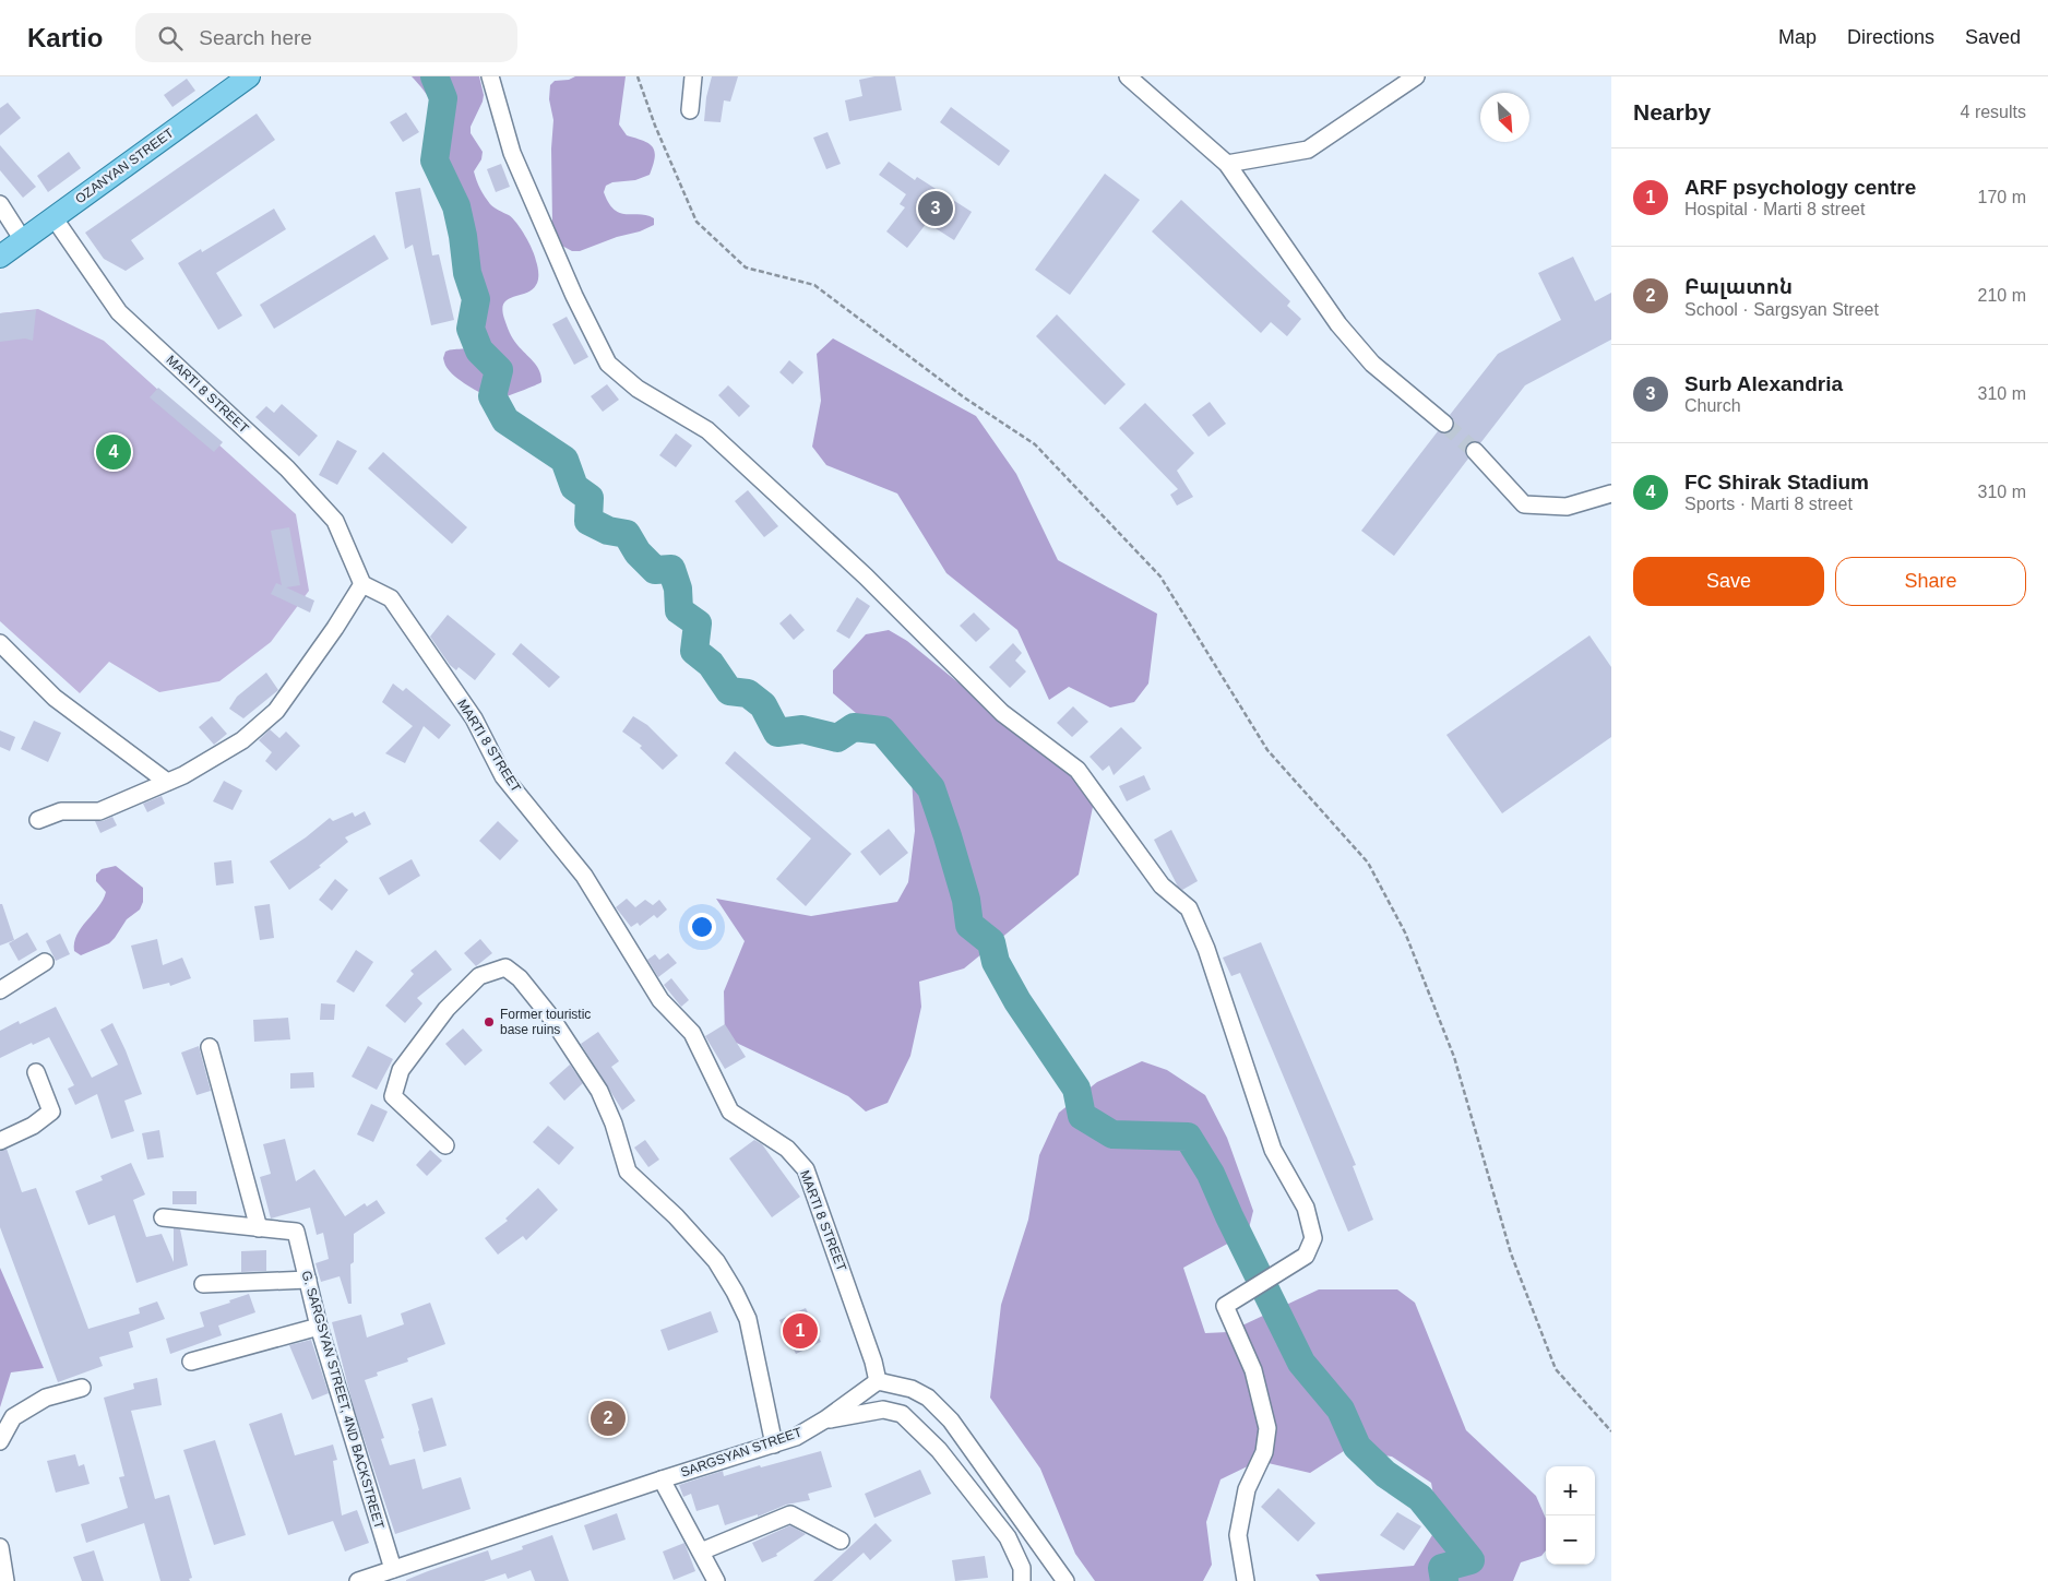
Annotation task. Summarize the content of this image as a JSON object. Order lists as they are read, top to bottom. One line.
{"streets":{"main road":["OZANYAN STREET"],"street":["MARTI 8 STREET","G. SARGSYAN STREET, 4ND BACKSTREET","SARGSYAN STREET"]},"crossings":[["OZANYAN STREET","MARTI 8 STREET"],["MARTI 8 STREET","SARGSYAN STREET"],["G. SARGSYAN STREET, 4ND BACKSTREET","SARGSYAN STREET"]],"places":["Former touristic base ruins"],"north":"bottom right","page":{"header":"Kartio","search":"Search here","nav":["Map","Directions","Saved"],"heading":["Nearby","4 results"],"list":[{"mark":"1","name":"ARF psychology centre","note":"Hospital · Marti 8 street","value":"170 m"},{"mark":"2","name":"Բալատոն","note":"School · Sargsyan Street","value":"210 m"},{"mark":"3","name":"Surb Alexandria","note":"Church","value":"310 m"},{"mark":"4","name":"FC Shirak Stadium","note":"Sports · Marti 8 street","value":"310 m"}],"pins":["3","4","1","2"],"buttons":["Save","Share"],"map_buttons":["+","−"]}}
